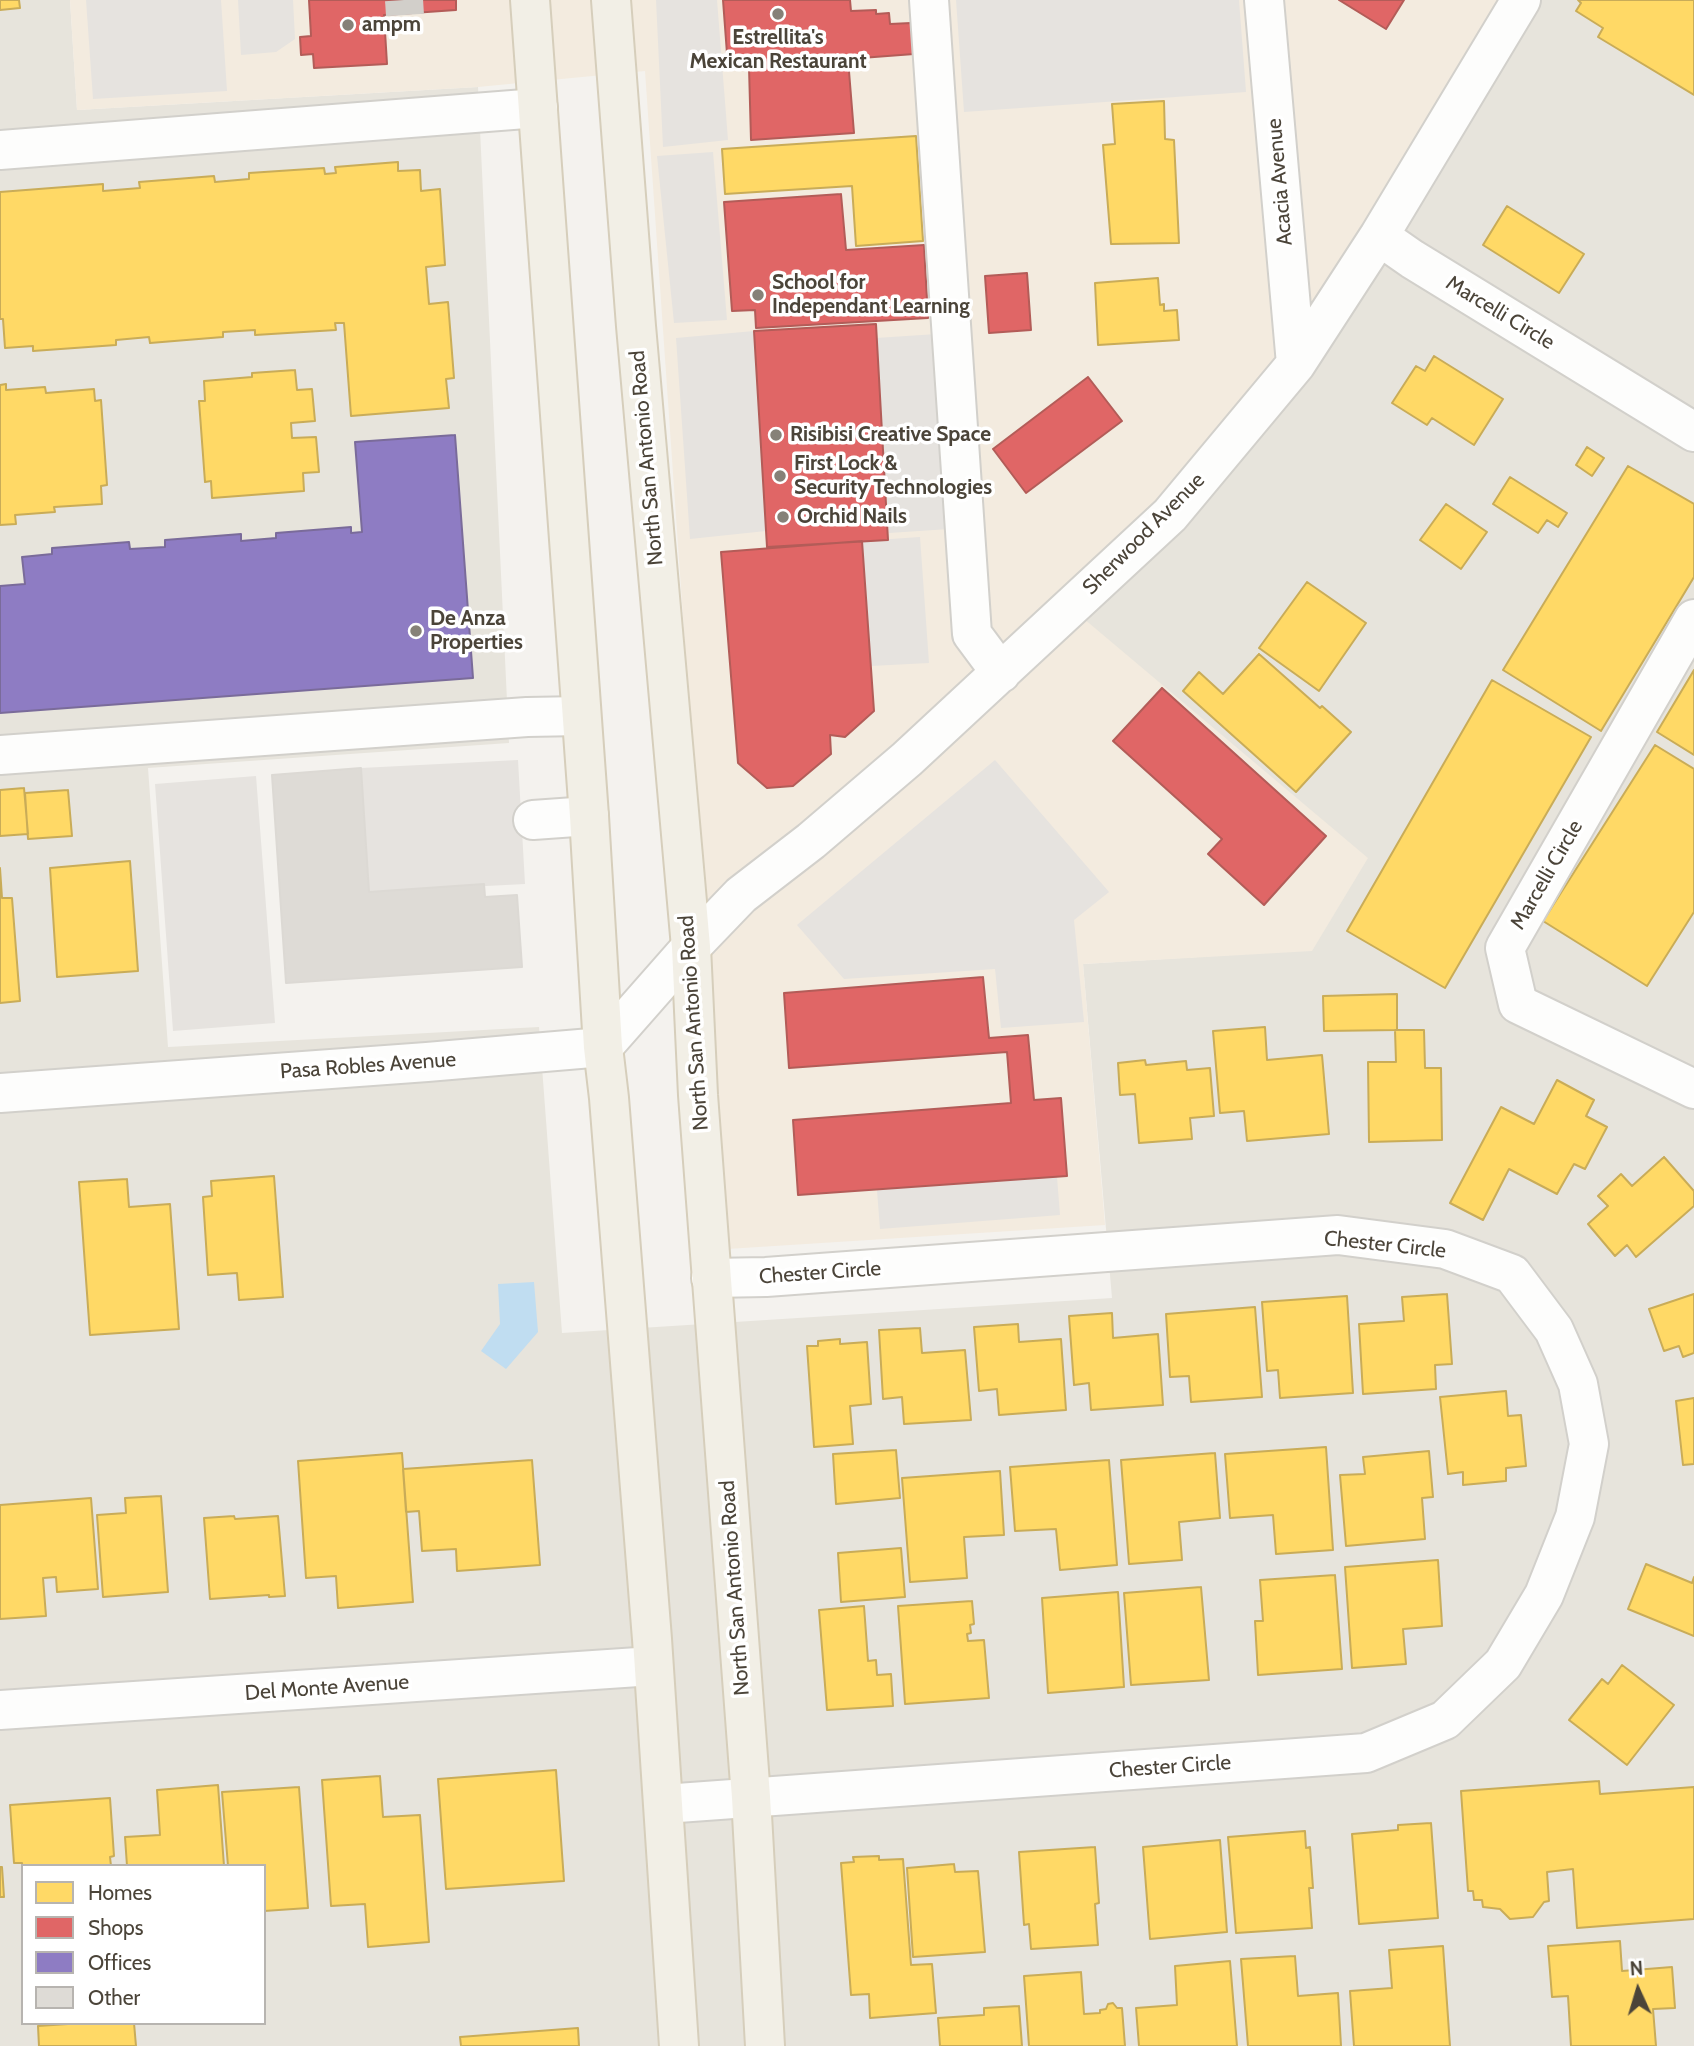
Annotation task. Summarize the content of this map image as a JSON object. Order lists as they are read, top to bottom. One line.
{"streets":{"main road":["North San Antonio Road"],"street":["Acacia Avenue","Marcelli Circle","Sherwood Avenue","Pasa Robles Avenue","Chester Circle","Del Monte Avenue"]},"crossings":[["Acacia Avenue","Sherwood Avenue"],["Marcelli Circle","Sherwood Avenue"],["North San Antonio Road","Sherwood Avenue"],["North San Antonio Road","Chester Circle"]],"places":["Estrellita's Mexican Restaurant","ampm","School for Independant Learning","Risibisi Creative Space","First Lock & Security Technologies","Orchid Nails","De Anza Properties"],"legend":["Homes","Shops","Offices","Other"],"north":"top"}
